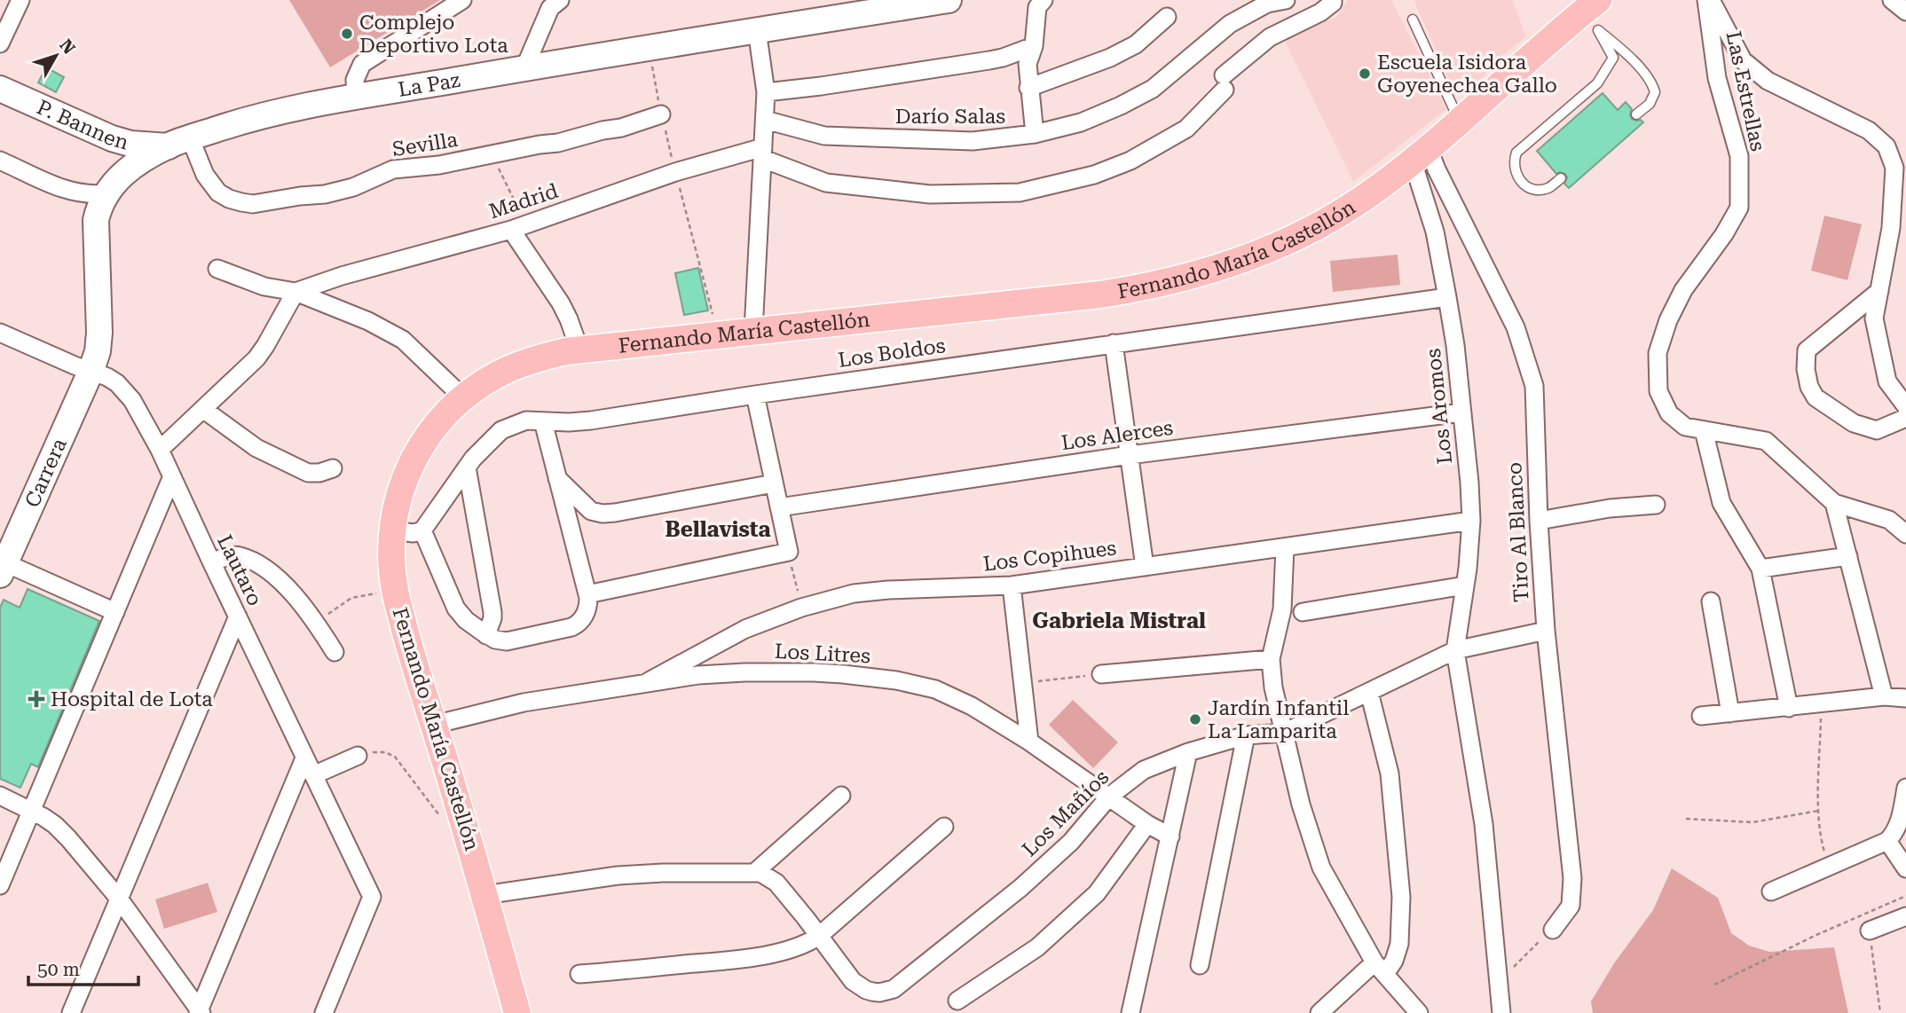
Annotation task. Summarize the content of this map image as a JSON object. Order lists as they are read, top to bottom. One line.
{"streets":{"main road":["Fernando María Castellón"],"street":["La Paz","Las Estrellas","Darío Salas","P. Bannen","Sevilla","Madrid","Los Boldos","Los Aromos","Los Alerces","Carrera","Tiro Al Blanco","Los Copihues","Lautaro","Los Litres","Los Mañíos"]},"crossings":[["La Paz","P. Bannen"],["La Paz","Sevilla"],["La Paz","Carrera"],["La Paz","Lautaro"],["P. Bannen","Sevilla"],["Fernando María Castellón","Los Aromos"],["Fernando María Castellón","Tiro Al Blanco"],["Fernando María Castellón","Los Litres"],["Los Boldos","Los Aromos"],["Los Aromos","Los Alerces"],["Los Aromos","Tiro Al Blanco"],["Los Aromos","Los Copihues"],["Los Aromos","Los Mañíos"],["Carrera","Lautaro"],["Tiro Al Blanco","Los Mañíos"],["Los Copihues","Los Litres"],["Los Litres","Los Mañíos"]],"districts":["Bellavista","Gabriela Mistral"],"places":{"other":["Complejo Deportivo Lota","Escuela Isidora Goyenechea Gallo","Jardín Infantil La Lamparita"],"health":["Hospital de Lota"]},"scale_bar":"50 m","north":"top right"}
